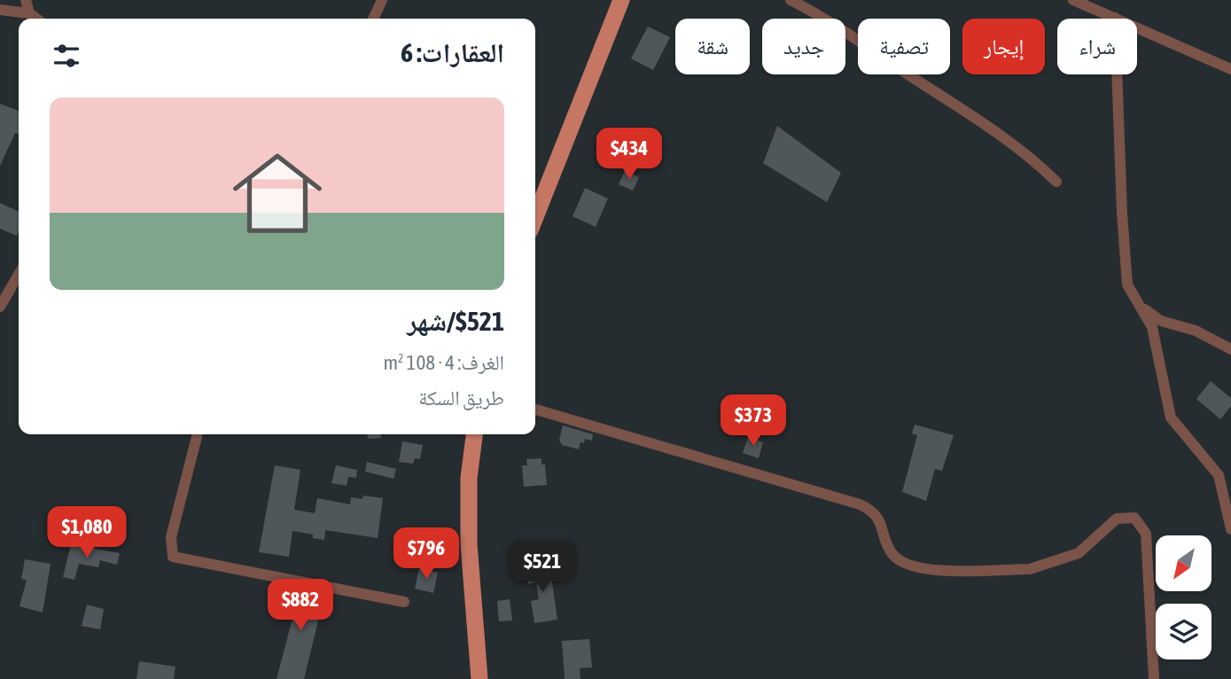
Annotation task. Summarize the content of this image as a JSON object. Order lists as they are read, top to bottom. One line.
{"north":"bottom left","page":{"chip":["شراء","إيجار","تصفية","جديد","شقة"],"heading":"العقارات: 6","list":[{"name":"$521/شهر","note":"الغرف: 4 · 108 m² · طريق السكة"}],"price":["$434","$373","$1,080","$796","$521","$882"]}}
